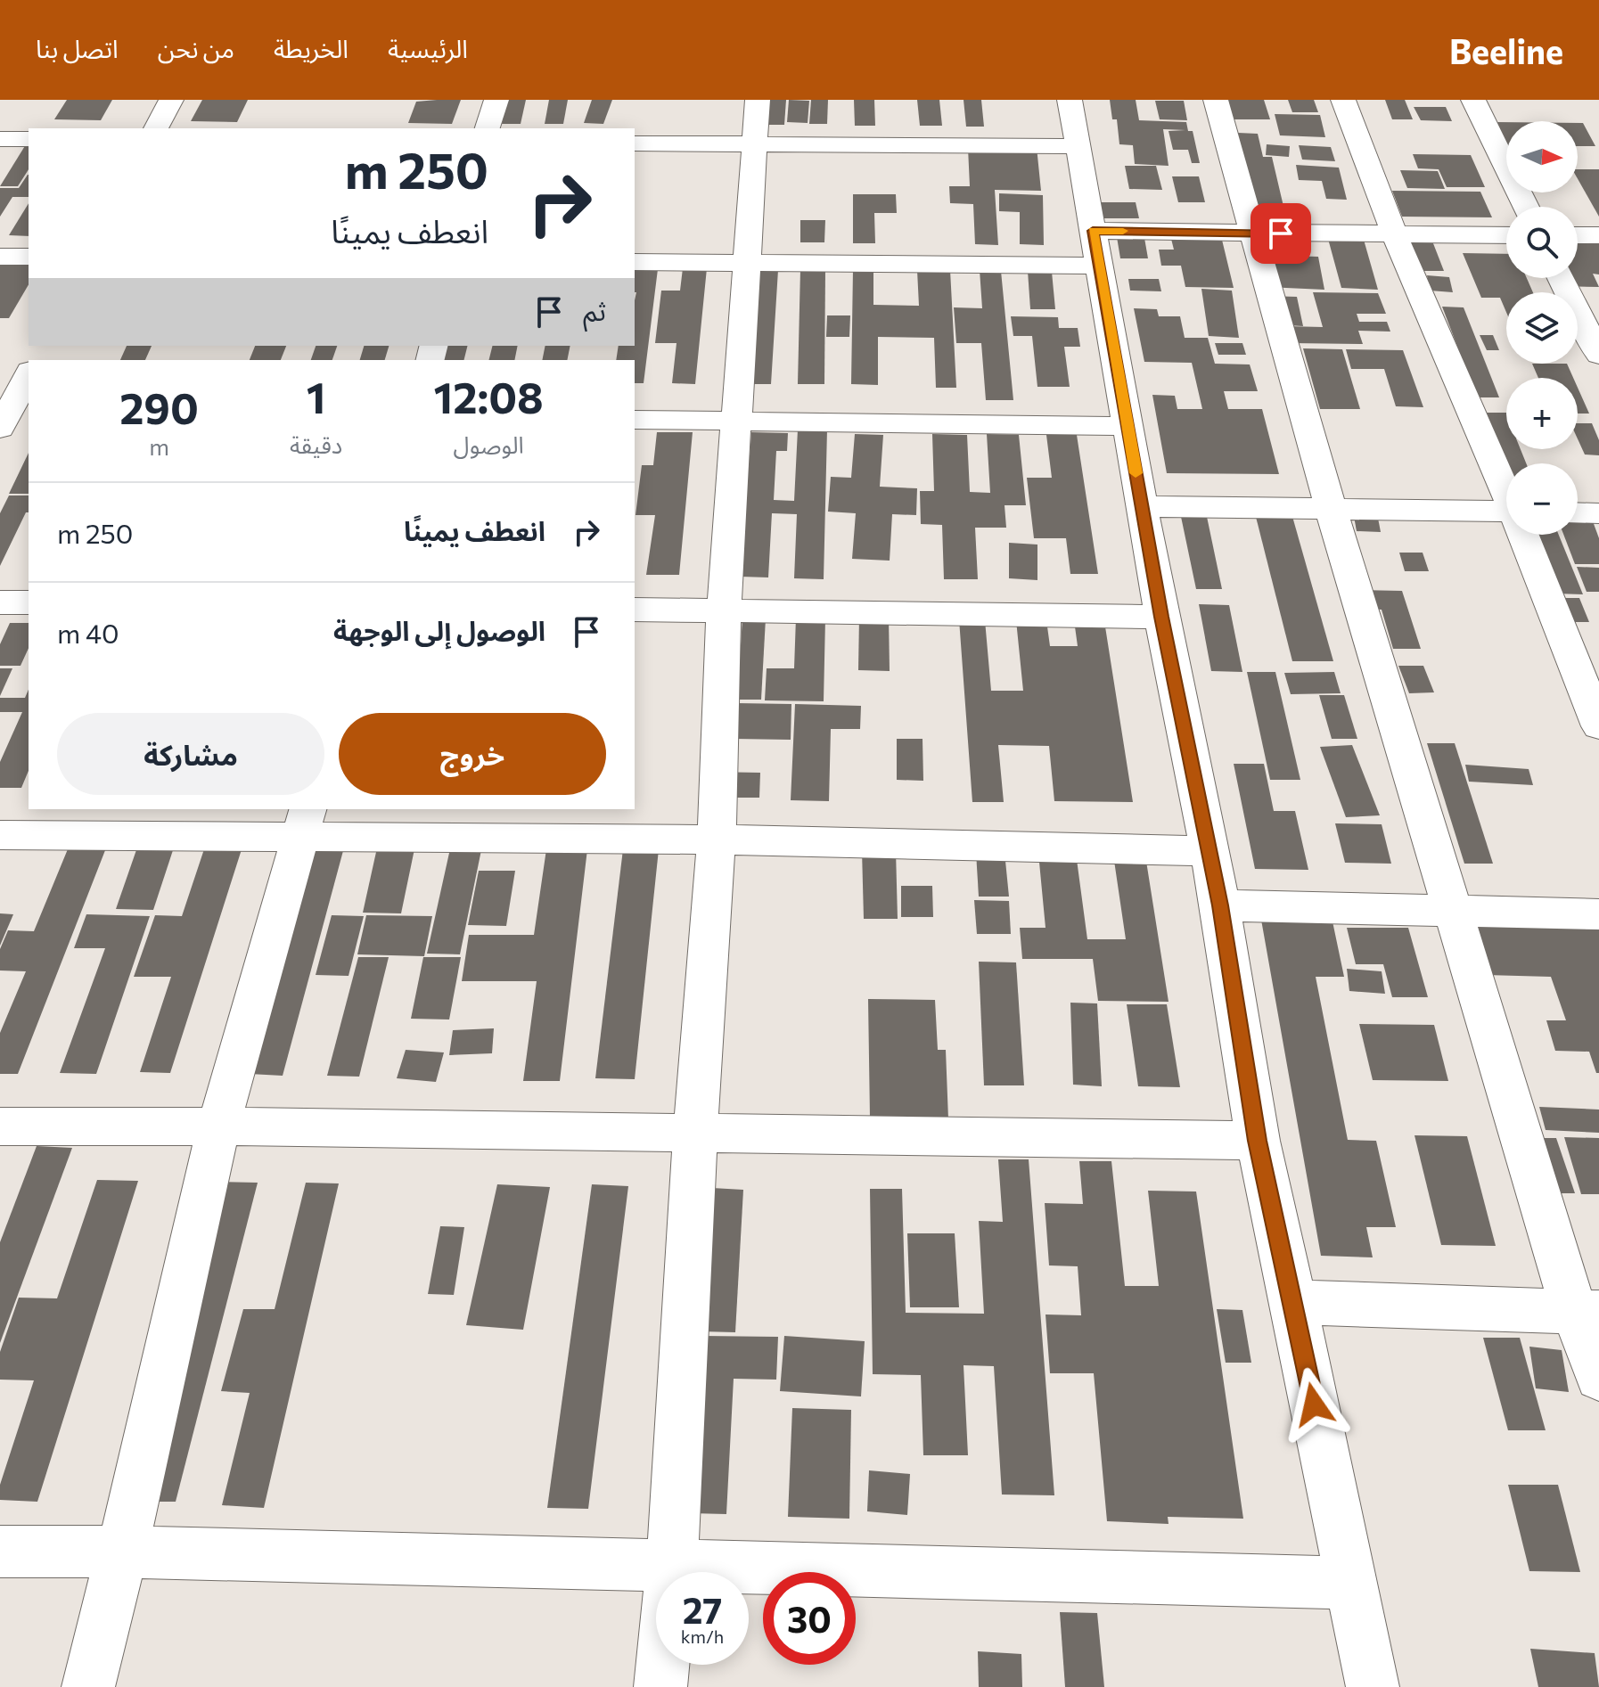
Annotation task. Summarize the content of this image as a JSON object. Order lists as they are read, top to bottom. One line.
{"north":"right","page":{"header":"Beeline","nav":["الرئيسية","الخريطة","من نحن","اتصل بنا"],"map_buttons":["+","−"],"turn":["250 m","انعطف يمينًا"],"then":"ثم","eta":["12:08","الوصول","1","دقيقة","290","m"],"list":[{"name":"انعطف يمينًا","value":"250 m"},{"name":"الوصول إلى الوجهة","value":"40 m"}],"buttons":["خروج","مشاركة"],"speed":"27 km/h","limit":"30"}}
